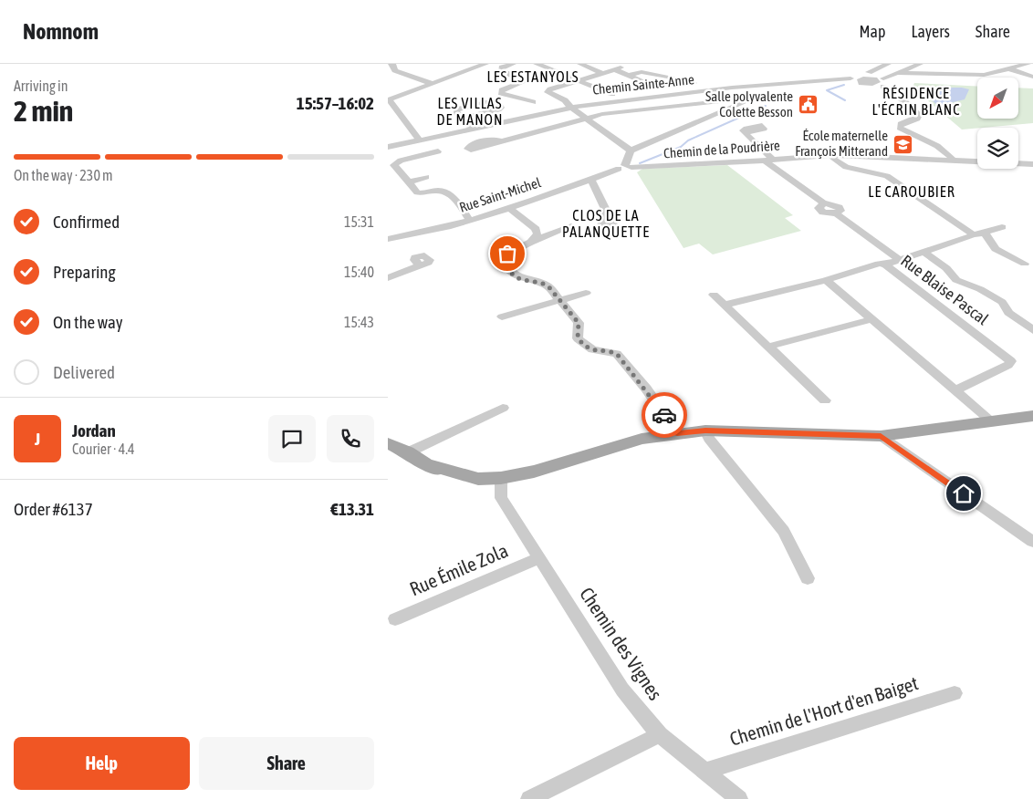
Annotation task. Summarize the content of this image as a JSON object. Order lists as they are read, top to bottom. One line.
{"streets":{"street":["Chemin Sainte-Anne","Chemin de la Poudrière","Rue Saint-Michel","Rue Blaise Pascal","Rue Émile Zola","Chemin des Vignes","Chemin de l'Hort d'en Baiget"]},"crossings":[["Chemin de la Poudrière","Rue Saint-Michel"],["Rue Émile Zola","Chemin des Vignes"],["Chemin des Vignes","Chemin de l'Hort d'en Baiget"]],"districts":["LES ESTANYOLS","RÉSIDENCE L'ÉCRIN BLANC","LES VILLAS DE MANON","LE CAROUBIER","CLOS DE LA PALANQUETTE"],"places":{"public building":["Salle polyvalente Colette Besson"],"school or university":["École maternelle François Mitterand"]},"north":"bottom left","page":{"header":"Nomnom","nav":["Map","Layers","Share"],"heading":["2 min","Arriving in","15:57–16:02"],"panel":["Jordan","Courier · 4.4","Order #6137","€13.31"],"bar":"On the way · 230 m","list":[["Confirmed","15:31"],["Preparing","15:40"],["On the way","15:43"],"Delivered"],"round":"J","buttons":["Help","Share"]}}
